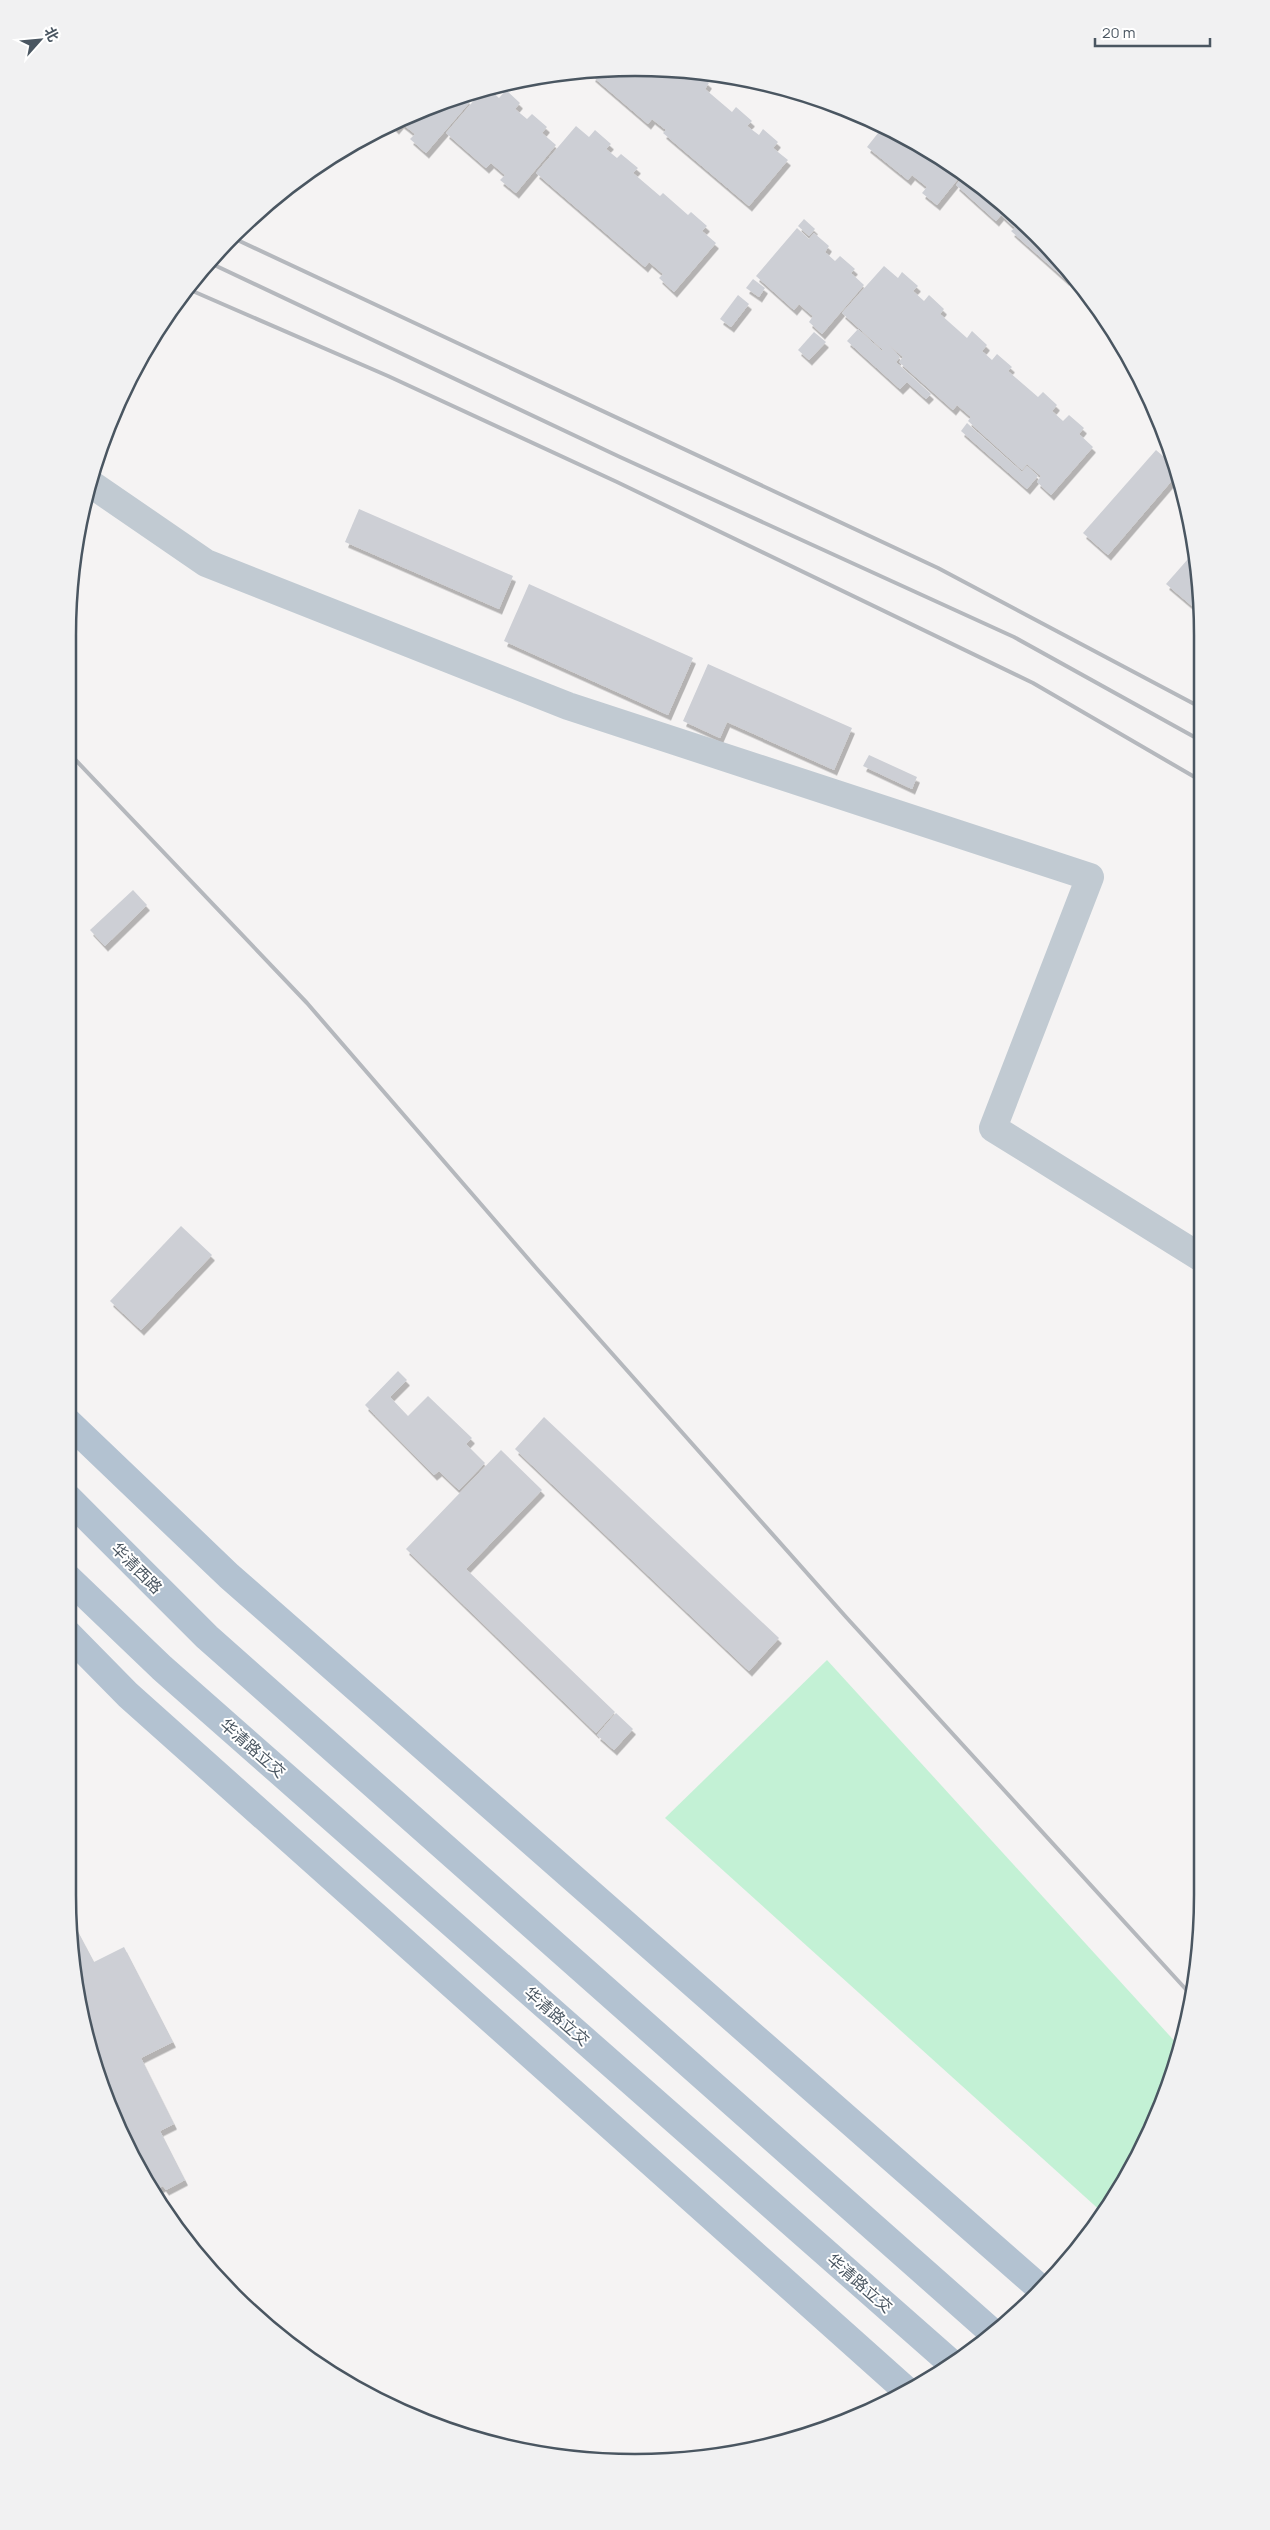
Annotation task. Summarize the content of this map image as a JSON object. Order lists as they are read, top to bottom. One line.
{"streets":{"main road":["华清西路","华清路立交"]},"scale_bar":"20 m","north":"top right"}
